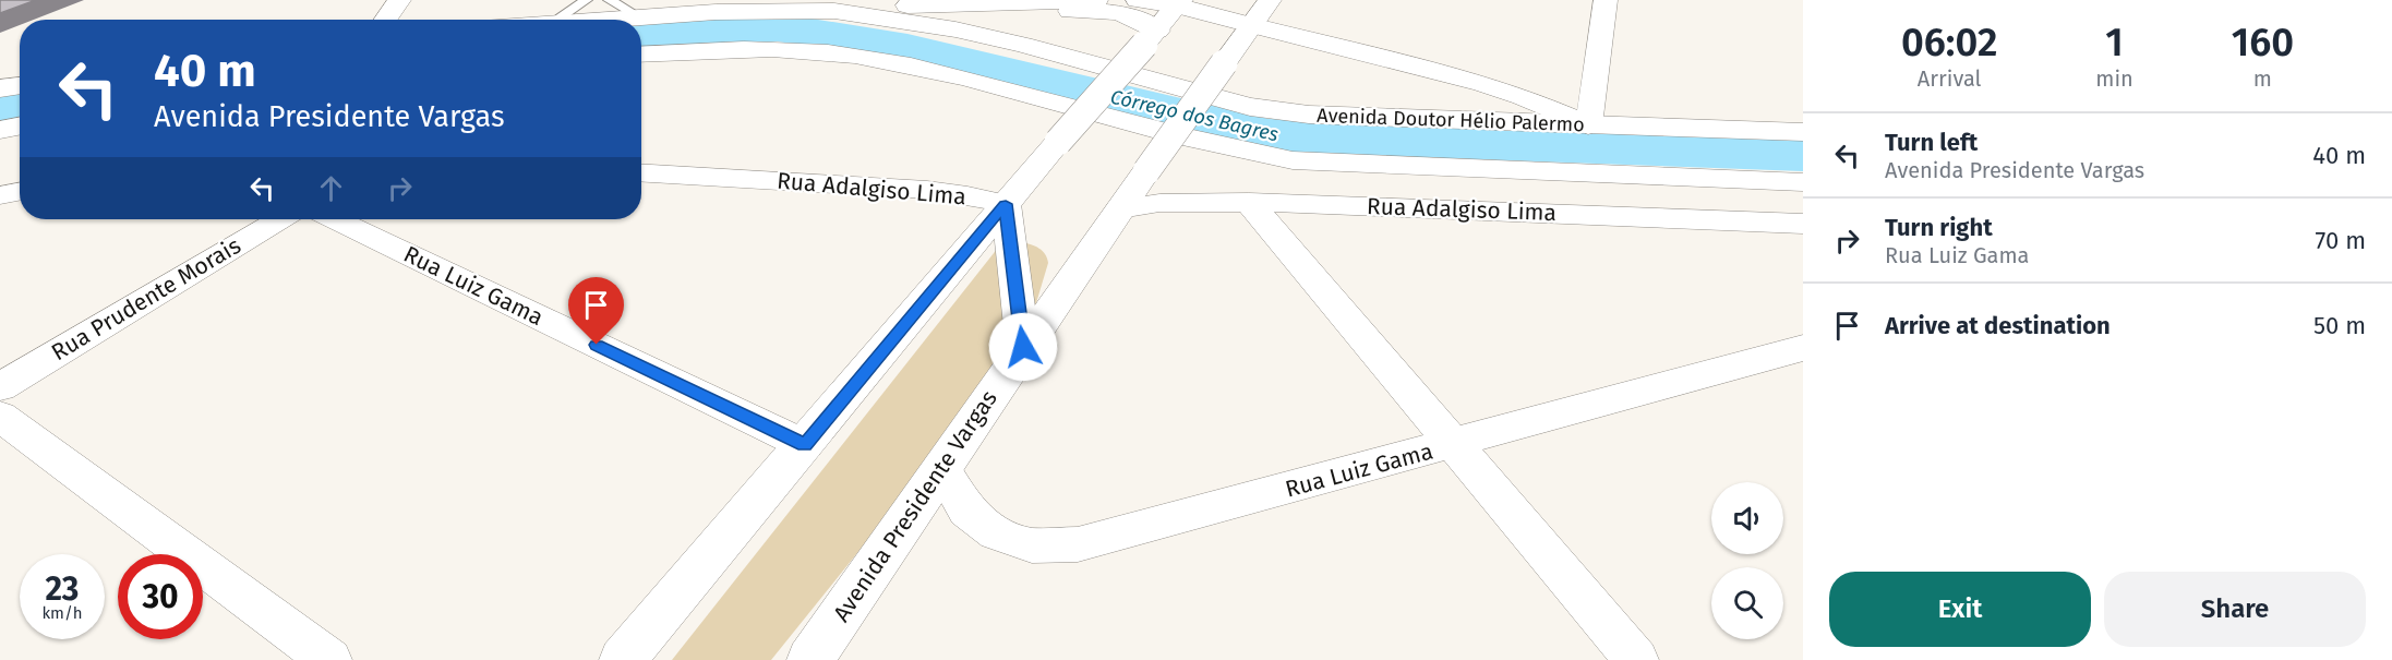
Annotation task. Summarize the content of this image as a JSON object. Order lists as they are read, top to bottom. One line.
{"streets":{"main road":["Avenida Doutor Hélio Palermo","Avenida Presidente Vargas"],"street":["Rua Adalgiso Lima","Rua Luiz Gama","Rua Prudente Morais"]},"crossings":[["Rua Adalgiso Lima","Avenida Presidente Vargas"],["Rua Luiz Gama","Avenida Presidente Vargas"]],"water":["Córrego dos Bagres"],"page":{"eta":["06:02","Arrival","1","min","160","m"],"turn":["40 m","Avenida Presidente Vargas"],"list":[{"name":"Turn left","note":"Avenida Presidente Vargas","value":"40 m"},{"name":"Turn right","note":"Rua Luiz Gama","value":"70 m"},{"name":"Arrive at destination","value":"50 m"}],"speed":"23 km/h","limit":"30","buttons":["Exit","Share"]}}
